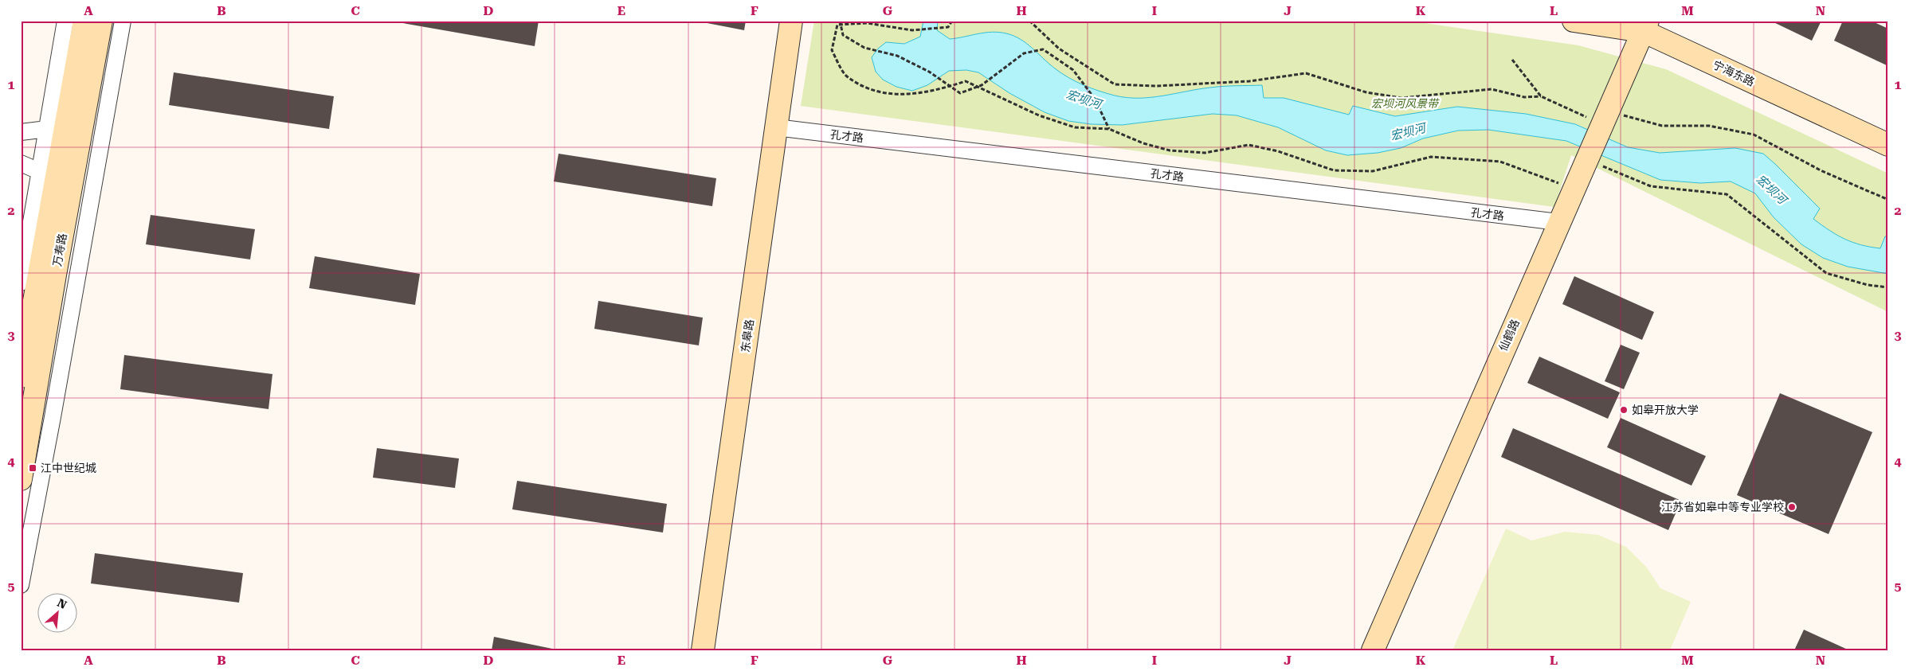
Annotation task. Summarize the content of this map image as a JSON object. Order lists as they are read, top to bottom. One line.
{"streets":{"street":["宁海东路","孔才路","万寿路","仙鹤路","东皋路"]},"crossings":[["宁海东路","仙鹤路"],["孔才路","仙鹤路"],["孔才路","东皋路"]],"water":["宏坝河"],"parks":["宏坝河风景带"],"places":{"other":["如皋开放大学","江苏省如皋中等专业学校"],"transit":["江中世纪城"]},"north":"top right","grid":{"columns":["A","B","C","D","E","F","G","H","I","J","K","L","M","N"],"rows":["1","2","3","4","5"]}}
